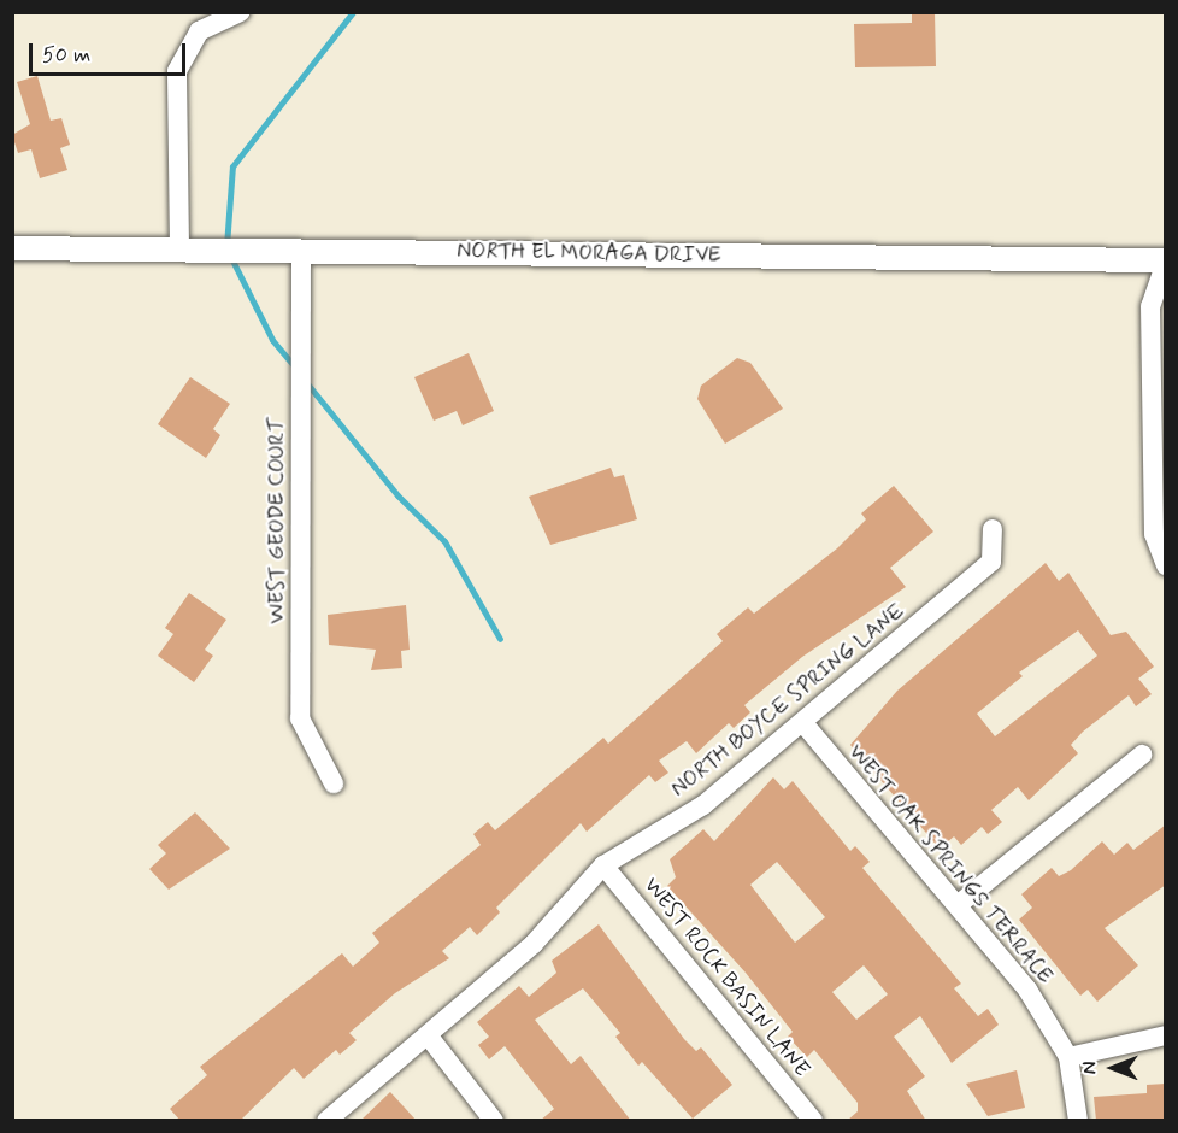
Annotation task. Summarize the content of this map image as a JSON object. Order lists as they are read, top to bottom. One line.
{"streets":{"street":["NORTH EL MORAGA DRIVE","WEST GEODE COURT","NORTH BOYCE SPRING LANE","WEST OAK SPRINGS TERRACE","WEST ROCK BASIN LANE"]},"crossings":[["NORTH EL MORAGA DRIVE","WEST GEODE COURT"],["NORTH BOYCE SPRING LANE","WEST OAK SPRINGS TERRACE"],["NORTH BOYCE SPRING LANE","WEST ROCK BASIN LANE"]],"scale_bar":"50 m","north":"left"}
